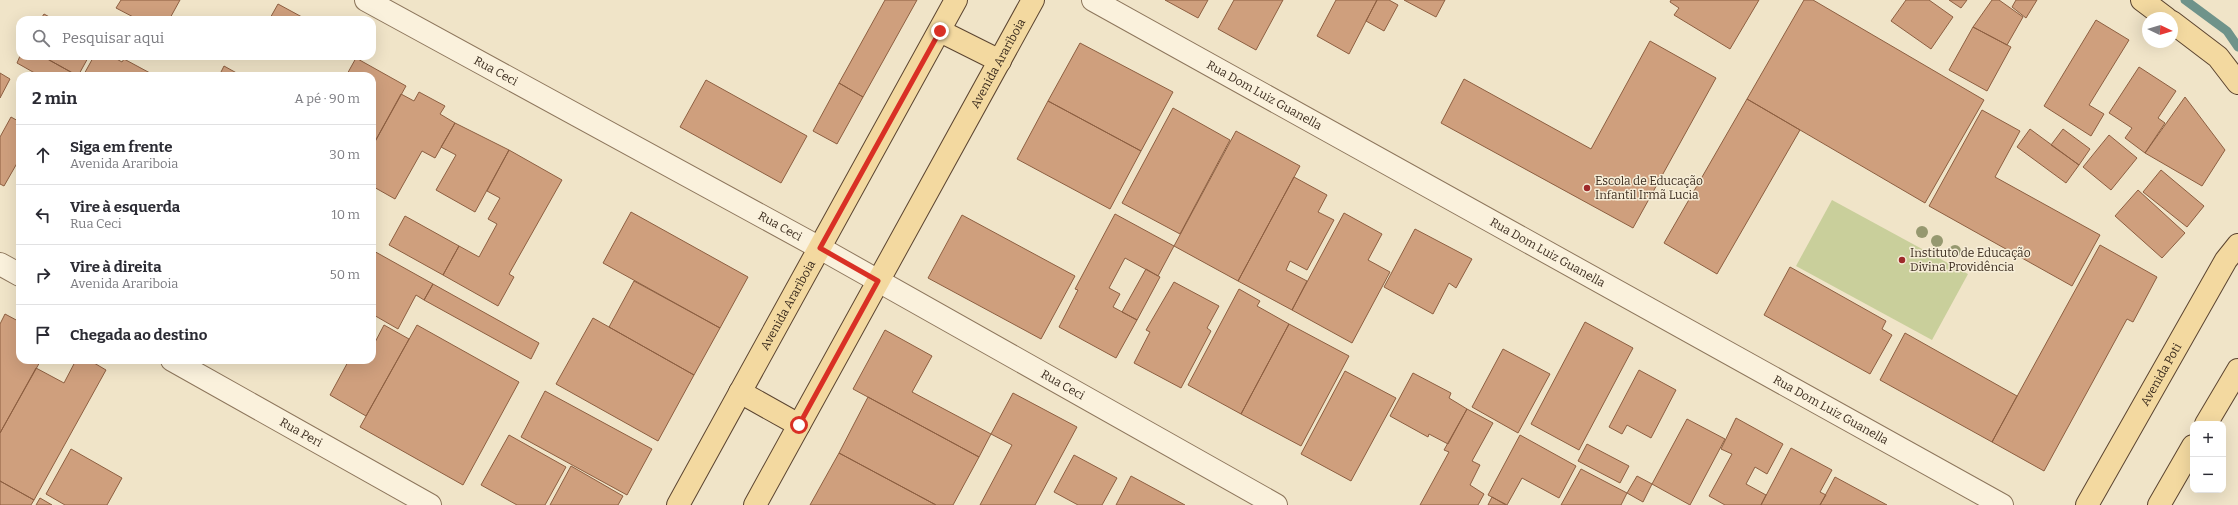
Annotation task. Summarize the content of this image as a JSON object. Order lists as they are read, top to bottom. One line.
{"streets":{"main road":["Avenida Arariboia","Avenida Poti"],"street":["Rua Ceci","Rua Dom Luiz Guanella","Rua Peri"]},"crossings":[["Avenida Arariboia","Rua Ceci"]],"places":["Escola de Educação Infantil Irmã Lucia","Instituto de Educação Divina Providência"],"north":"right","page":{"search":"Pesquisar aqui","heading":["2 min","A pé · 90 m"],"list":[["Siga em frente","Avenida Arariboia","30 m"],["Vire à esquerda","Rua Ceci","10 m"],["Vire à direita","Avenida Arariboia","50 m"],"Chegada ao destino"],"map_buttons":["+","−"]}}
